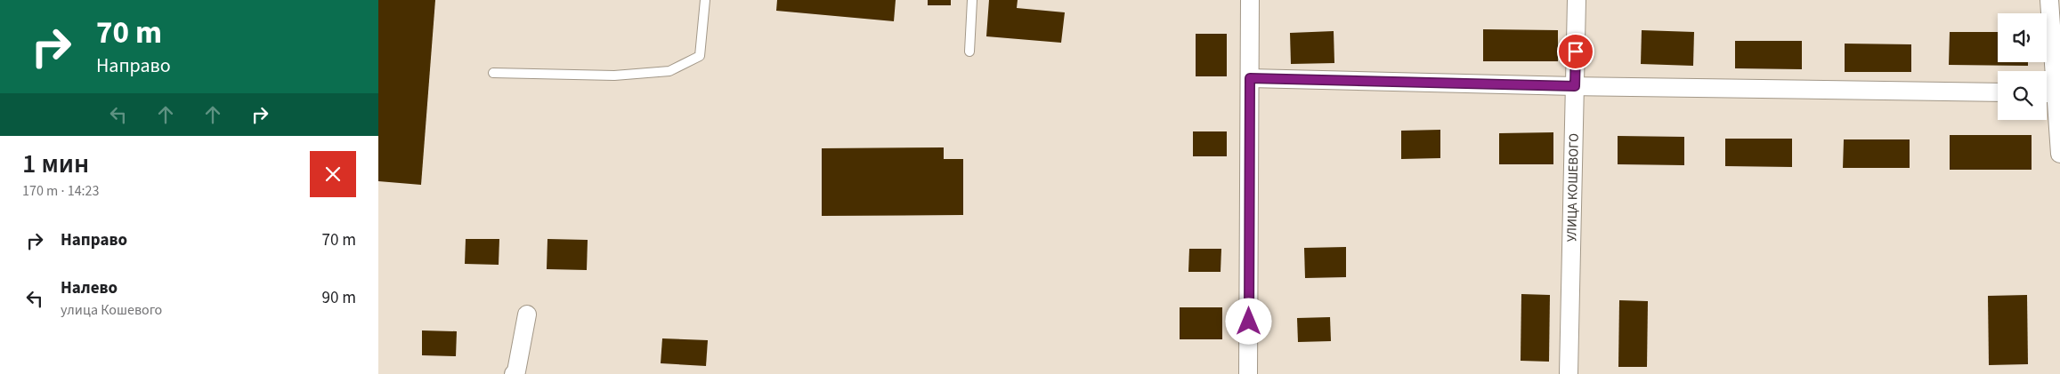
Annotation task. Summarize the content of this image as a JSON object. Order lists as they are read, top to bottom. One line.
{"streets":{"street":["УЛИЦА КОШЕВОГО"]},"page":{"turn":["70 m","Направо"],"heading":["1 мин","170 m · 14:23"],"list":[{"name":"Направо","value":"70 m"},{"name":"Налево","note":"улица Кошевого","value":"90 m"}]}}
